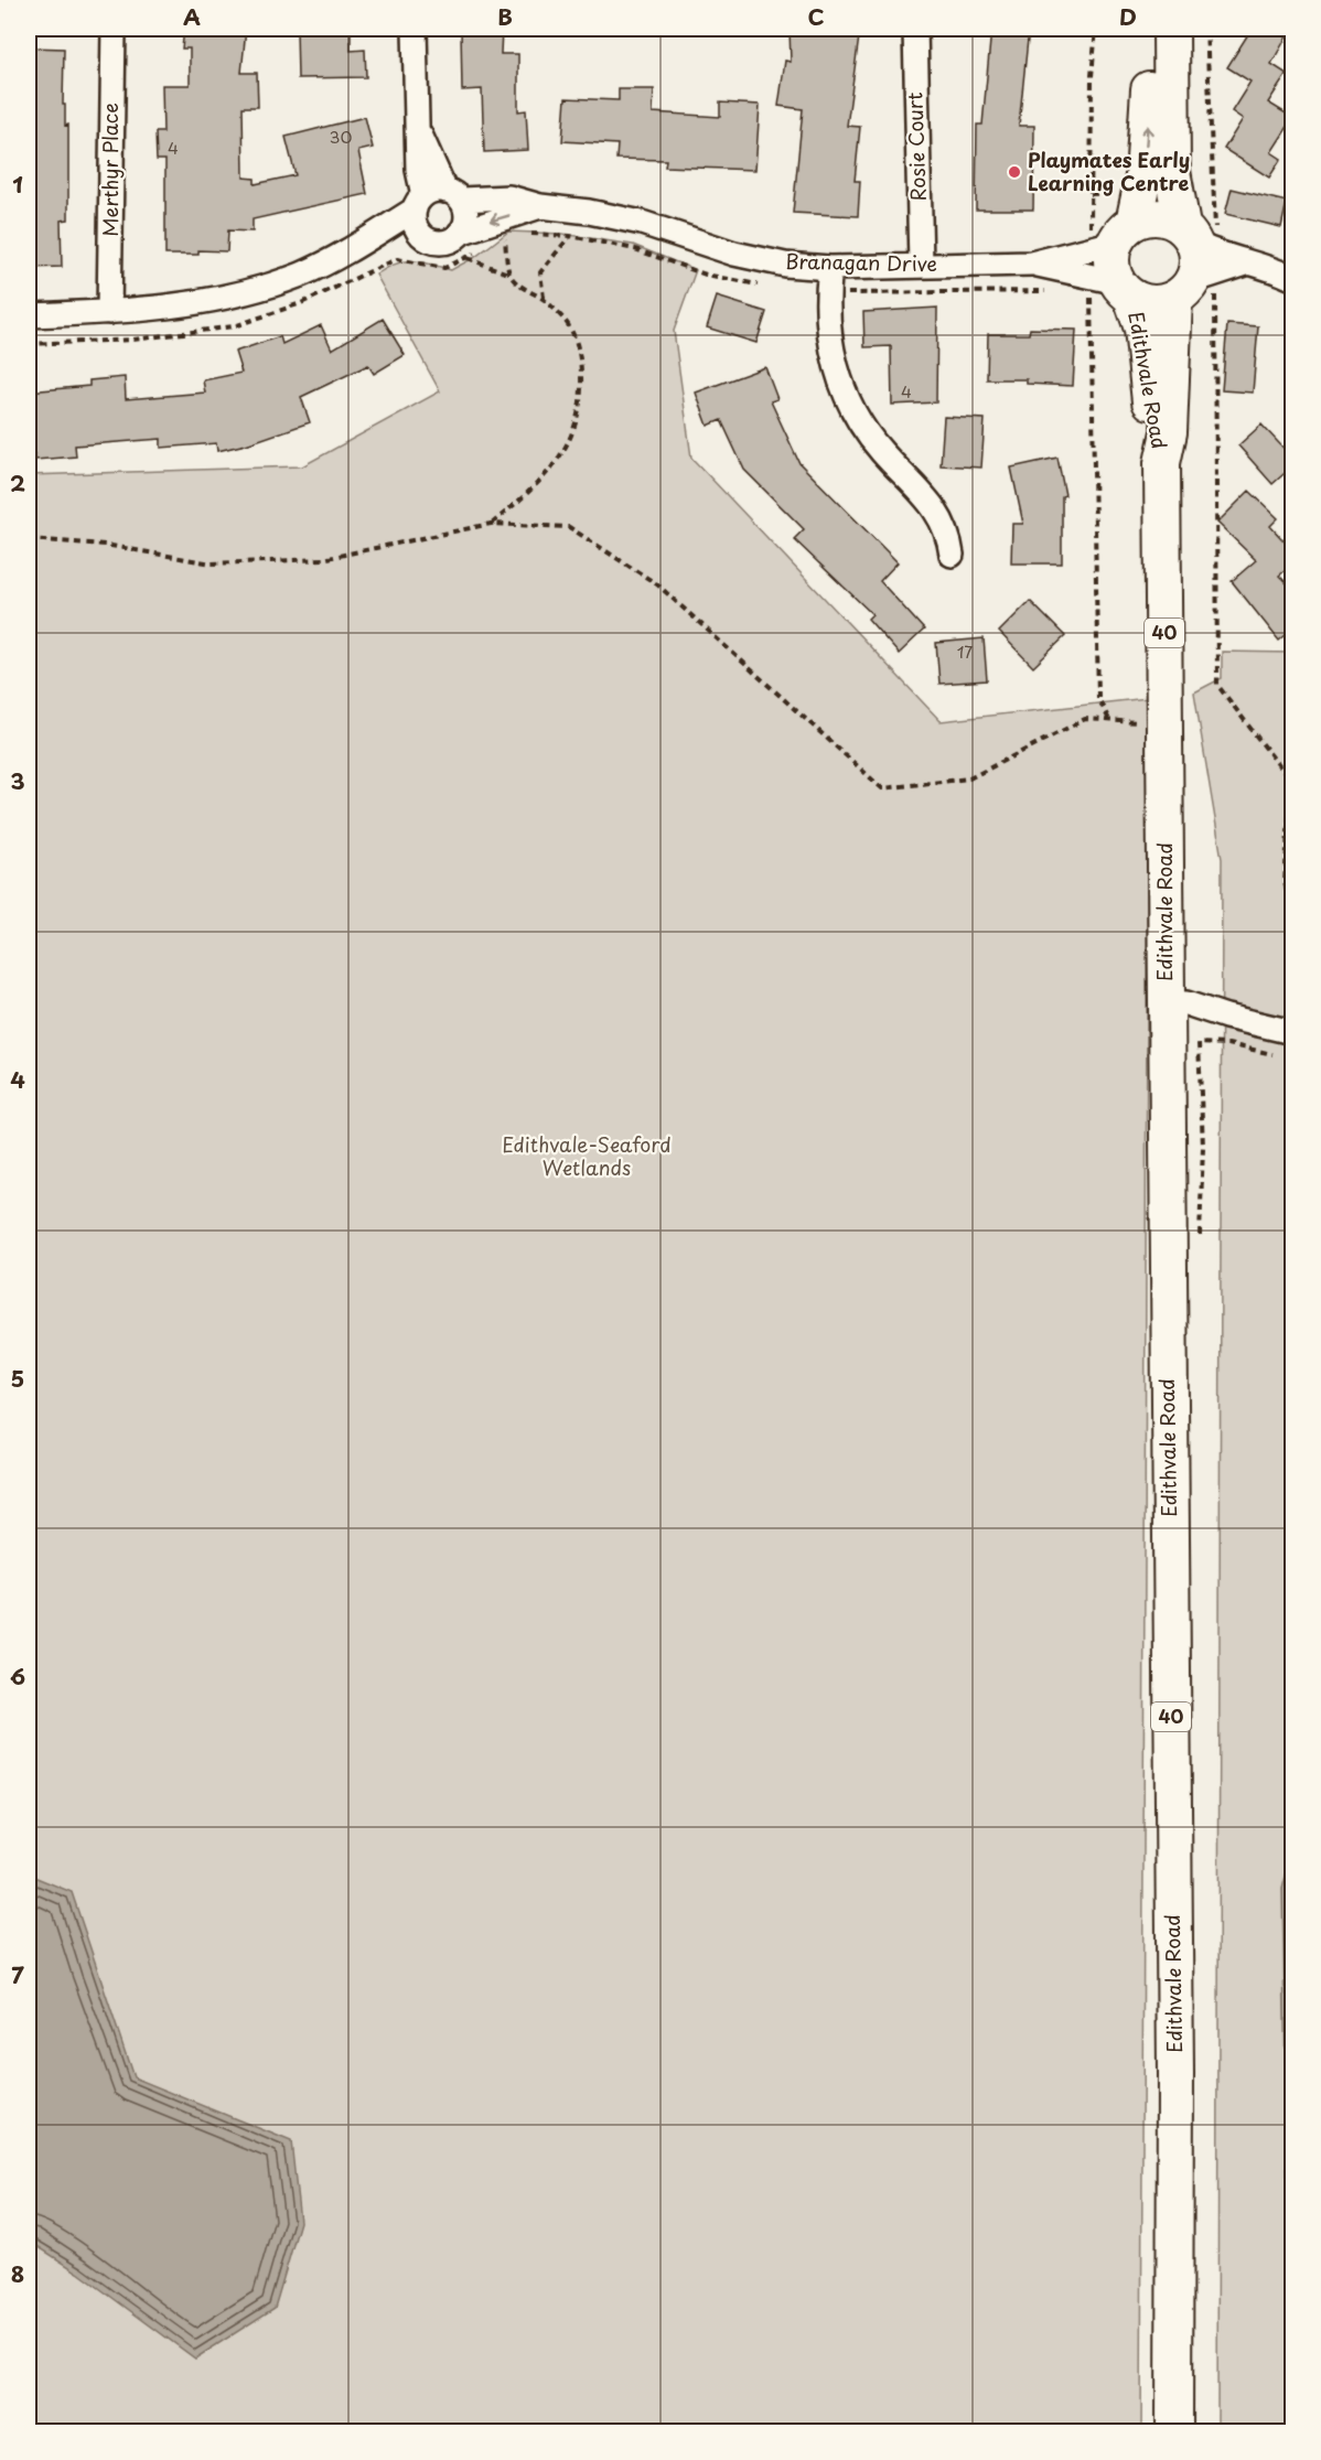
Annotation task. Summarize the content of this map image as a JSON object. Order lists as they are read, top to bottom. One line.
{"streets":{"highway":["Edithvale Road","40"],"street":["Rosie Court","Merthyr Place","Branagan Drive"]},"crossings":[["Rosie Court","Branagan Drive"],["Merthyr Place","Branagan Drive"],["Branagan Drive","Edithvale Road"],["Branagan Drive","40"],["Edithvale Road","40"]],"parks":["Edithvale-Seaford Wetlands"],"places":["Playmates Early Learning Centre"],"house_numbers":["30","4","4","17"],"grid":{"columns":["A","B","C","D"],"rows":["1","2","3","4","5","6","7","8"]}}
